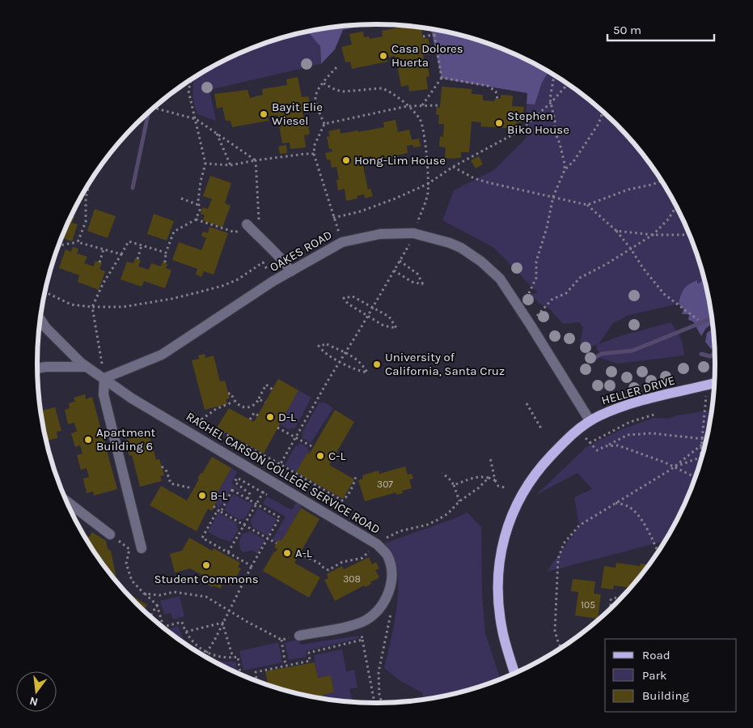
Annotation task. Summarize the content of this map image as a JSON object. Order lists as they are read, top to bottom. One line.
{"streets":{"main road":["HELLER DRIVE"],"street":["OAKES ROAD","RACHEL CARSON COLLEGE SERVICE ROAD"]},"crossings":[["OAKES ROAD","HELLER DRIVE"],["OAKES ROAD","RACHEL CARSON COLLEGE SERVICE ROAD"]],"places":["Casa Dolores Huerta","Bayit Elie Wiesel","Stephen Biko House","Hong-Lim House","University of California, Santa Cruz","D-L","Apartment Building 6","C-L","B-L","A-L","Student Commons"],"house_numbers":["307","308","105"],"legend":["Road","Park","Building"],"scale_bar":"50 m","north":"bottom"}
